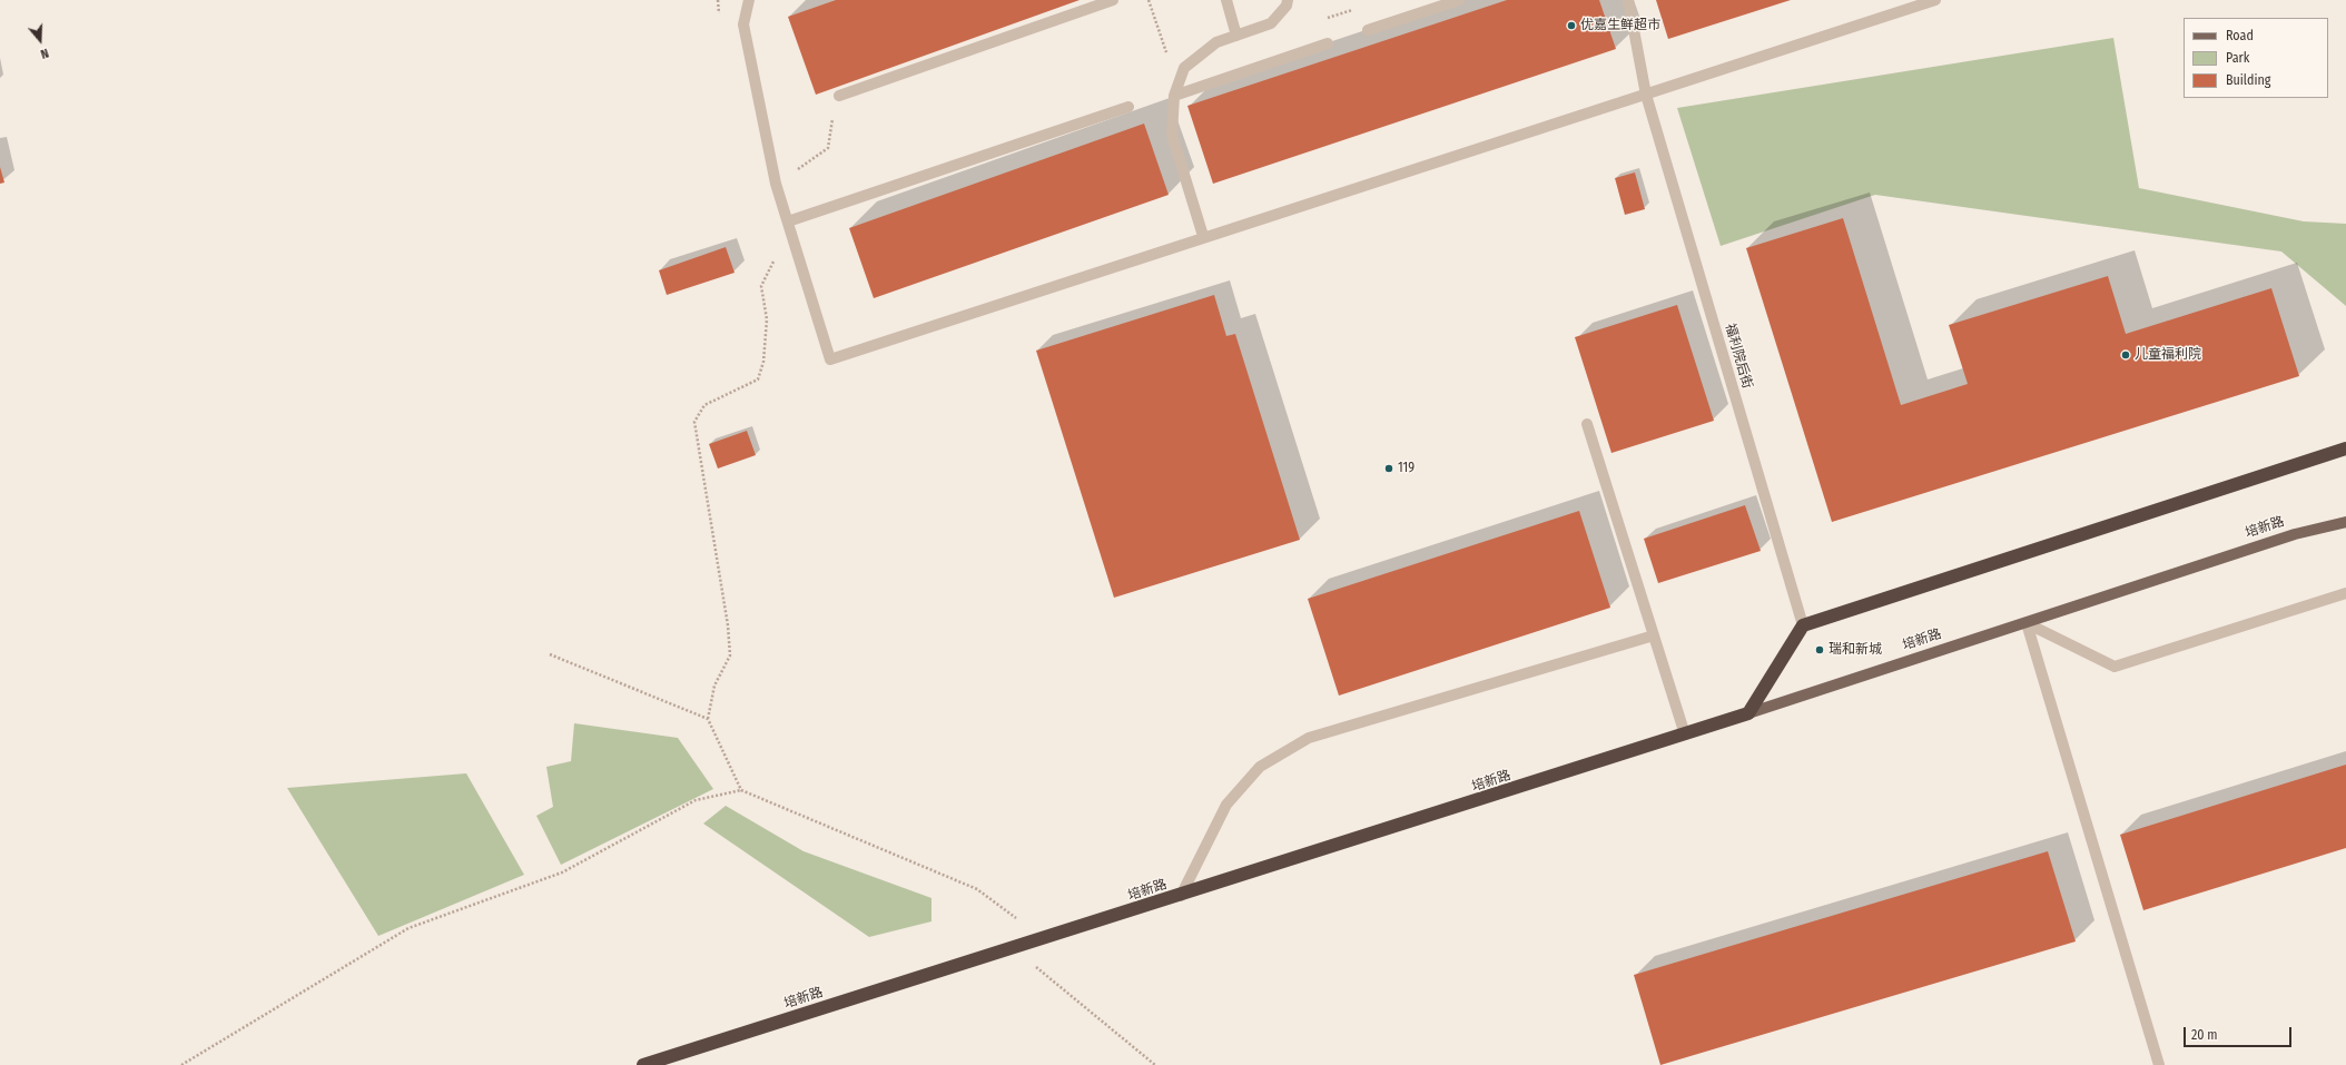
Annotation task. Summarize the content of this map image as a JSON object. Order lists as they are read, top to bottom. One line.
{"streets":{"highway":["培新路"],"street":["福利院后街"]},"places":["优嘉生鲜超市","儿童福利院","119","瑞和新城"],"legend":["Road","Park","Building"],"scale_bar":"20 m","north":"bottom"}
